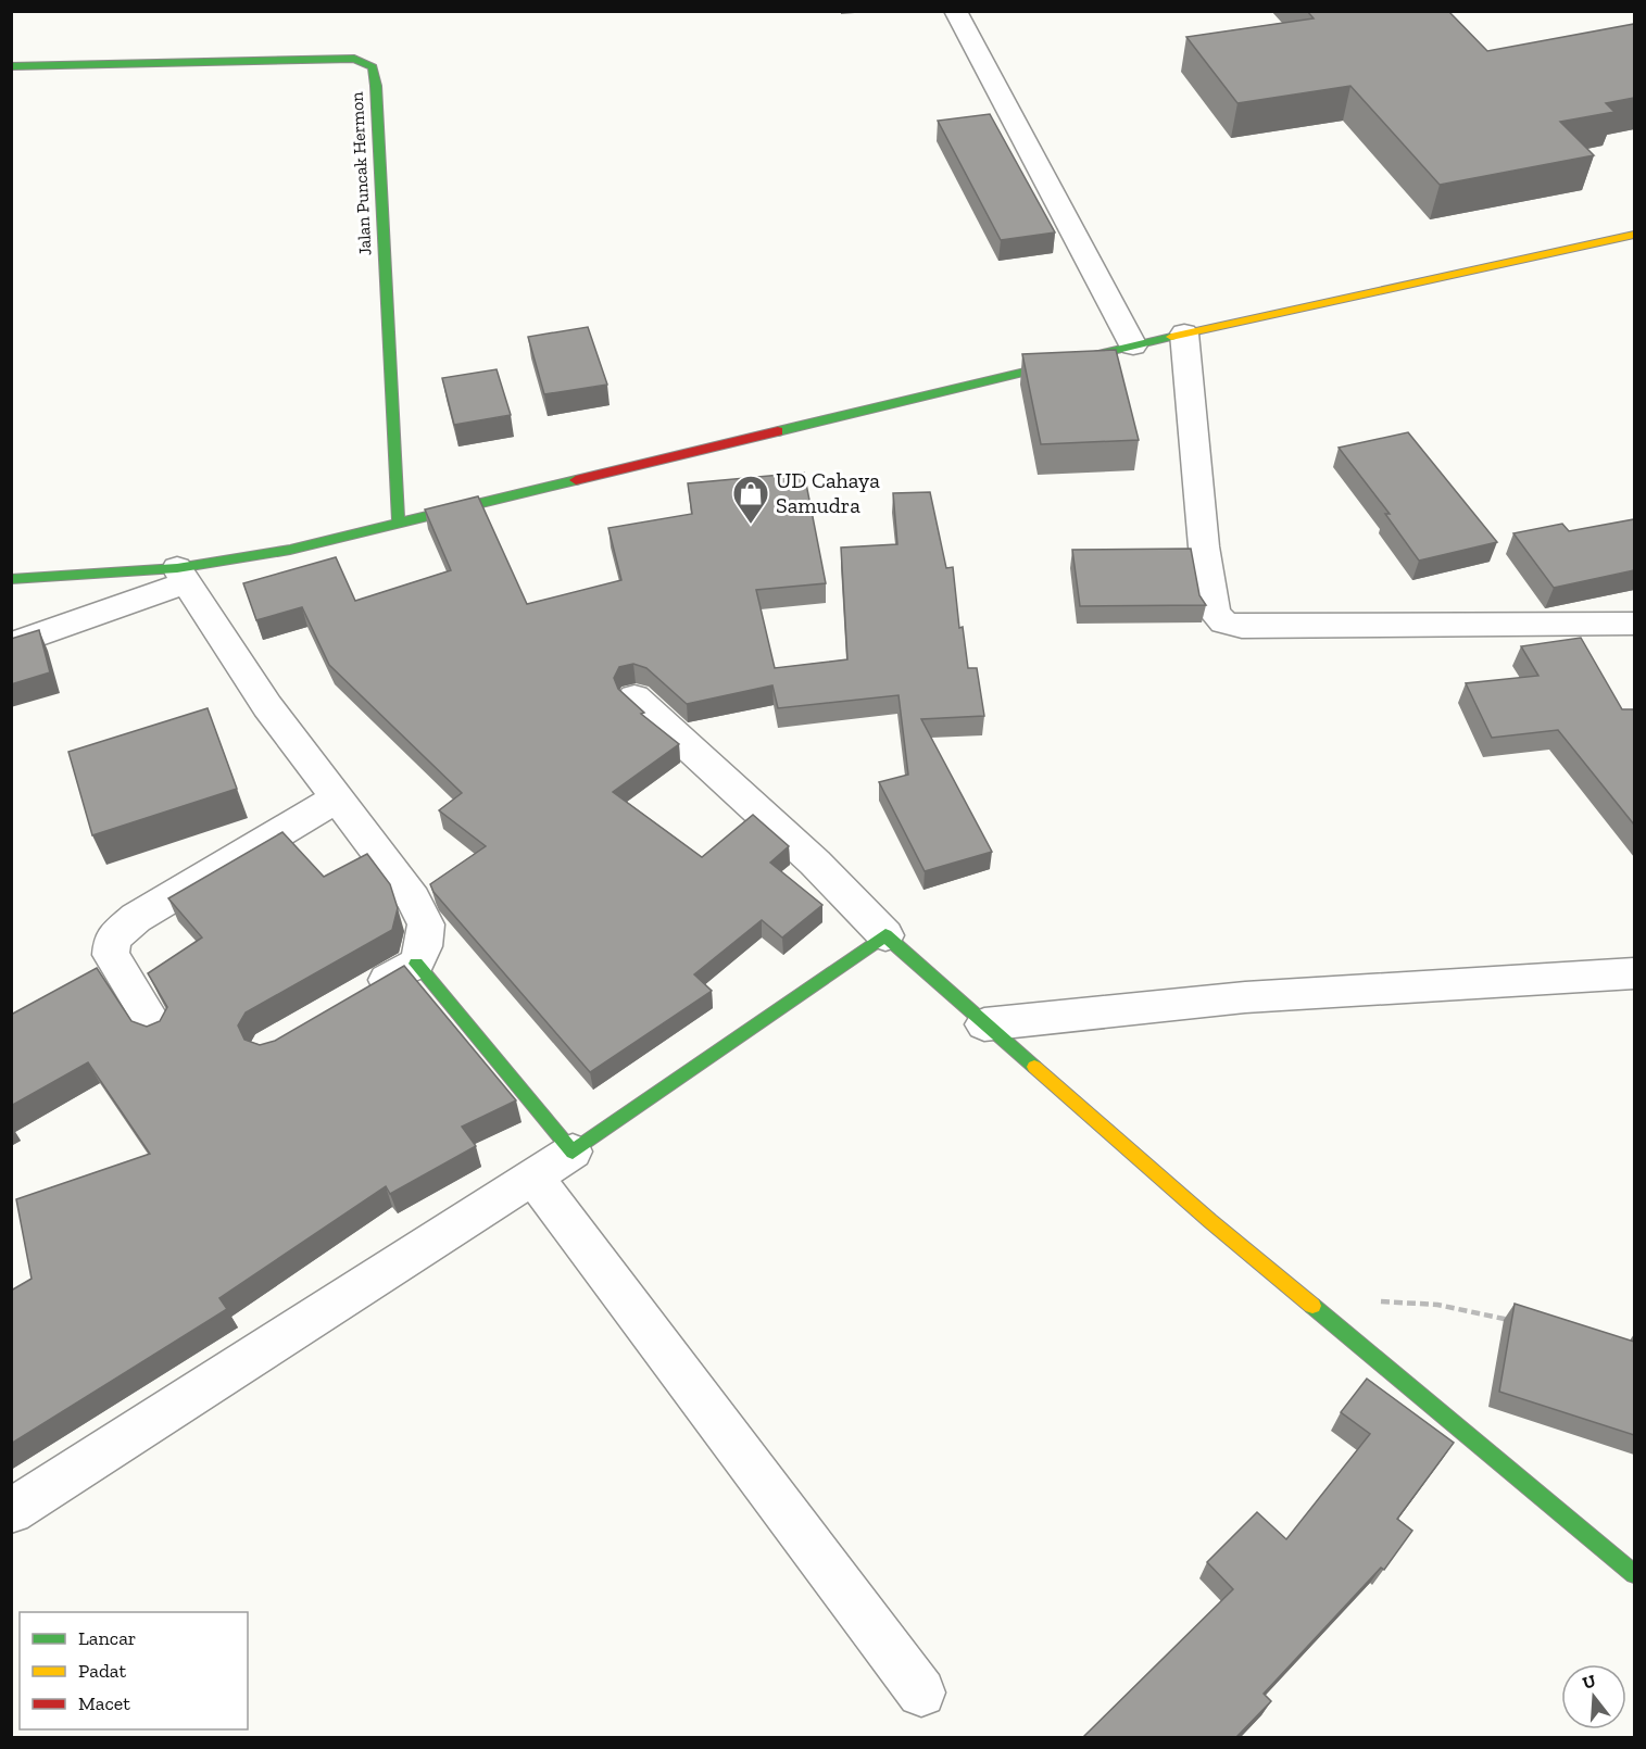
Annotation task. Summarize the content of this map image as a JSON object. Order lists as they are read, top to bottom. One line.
{"streets":{"street":["Jalan Puncak Hermon"]},"places":{"shop":["UD Cahaya Samudra"]},"legend":["Lancar","Padat","Macet"],"north":"top"}
